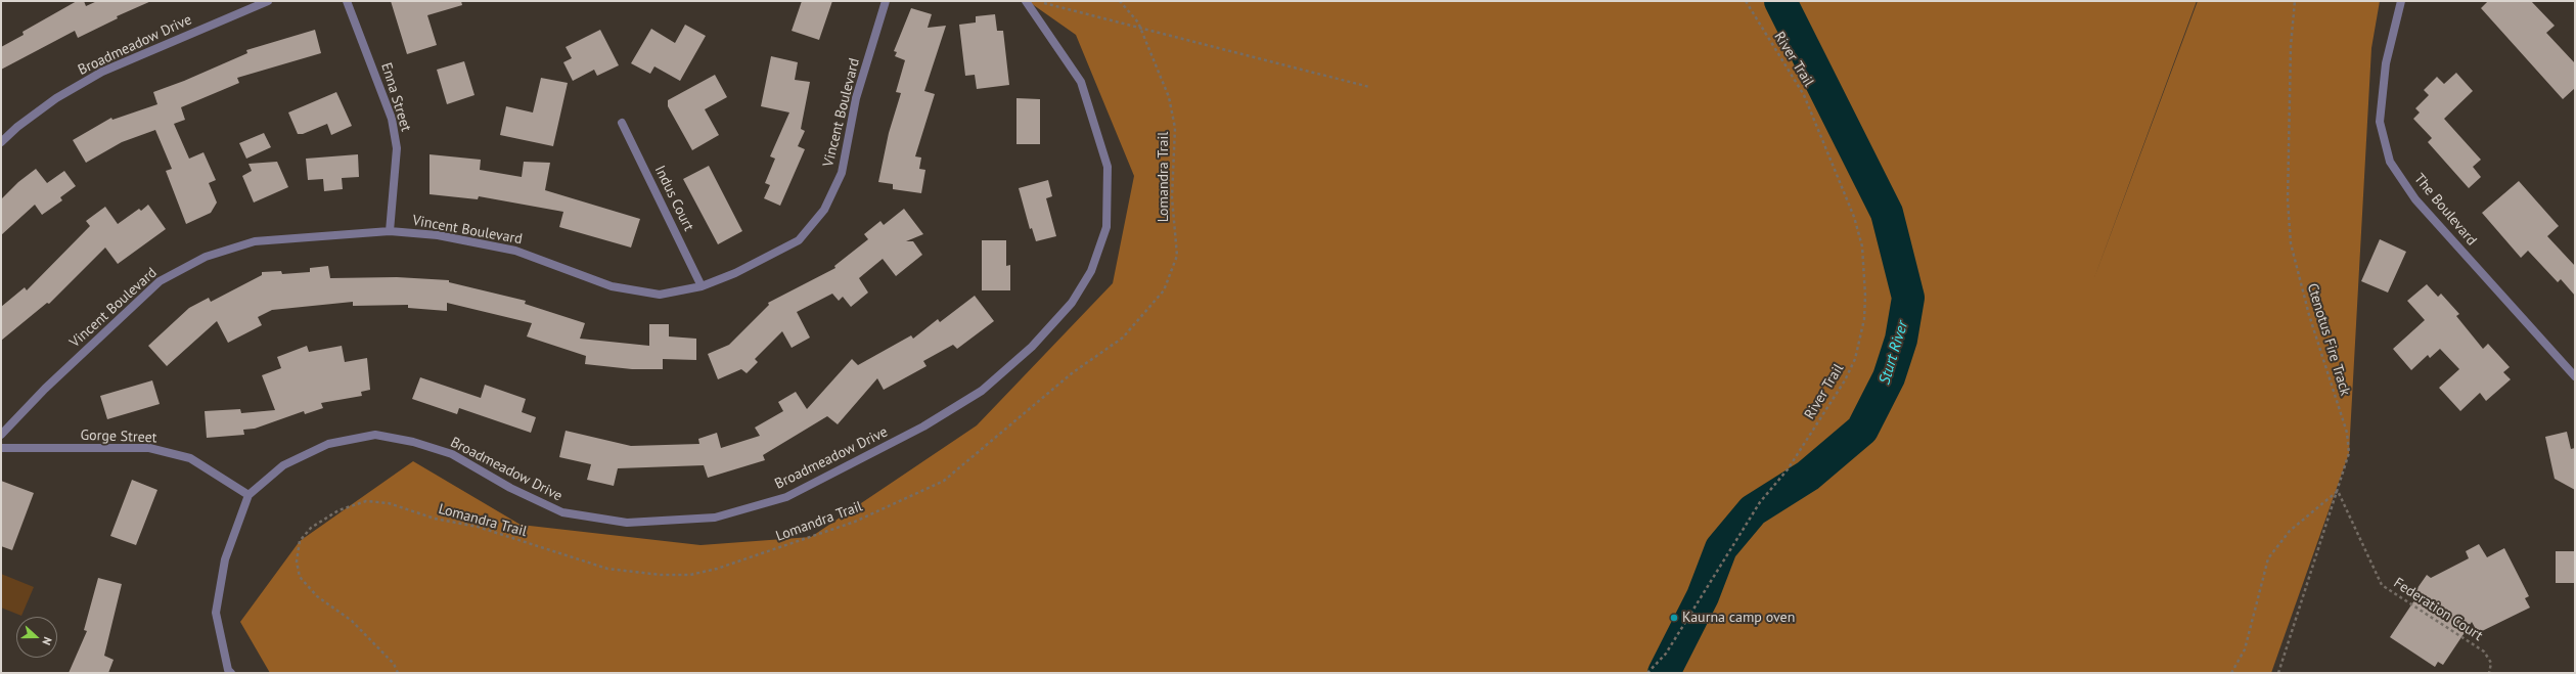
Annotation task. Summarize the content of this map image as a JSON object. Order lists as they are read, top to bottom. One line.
{"streets":{"street":["Broadmeadow Drive","Enna Street","Vincent Boulevard","Indus Court","The Boulevard","Gorge Street"],"path":["River Trail","Lomandra Trail","Ctenotus Fire Track","Federation Court"]},"crossings":[["Broadmeadow Drive","Gorge Street"],["Enna Street","Vincent Boulevard"],["Vincent Boulevard","Indus Court"],["Ctenotus Fire Track","Federation Court"]],"water":["Sturt River"],"places":["Kaurna camp oven"],"north":"right"}
